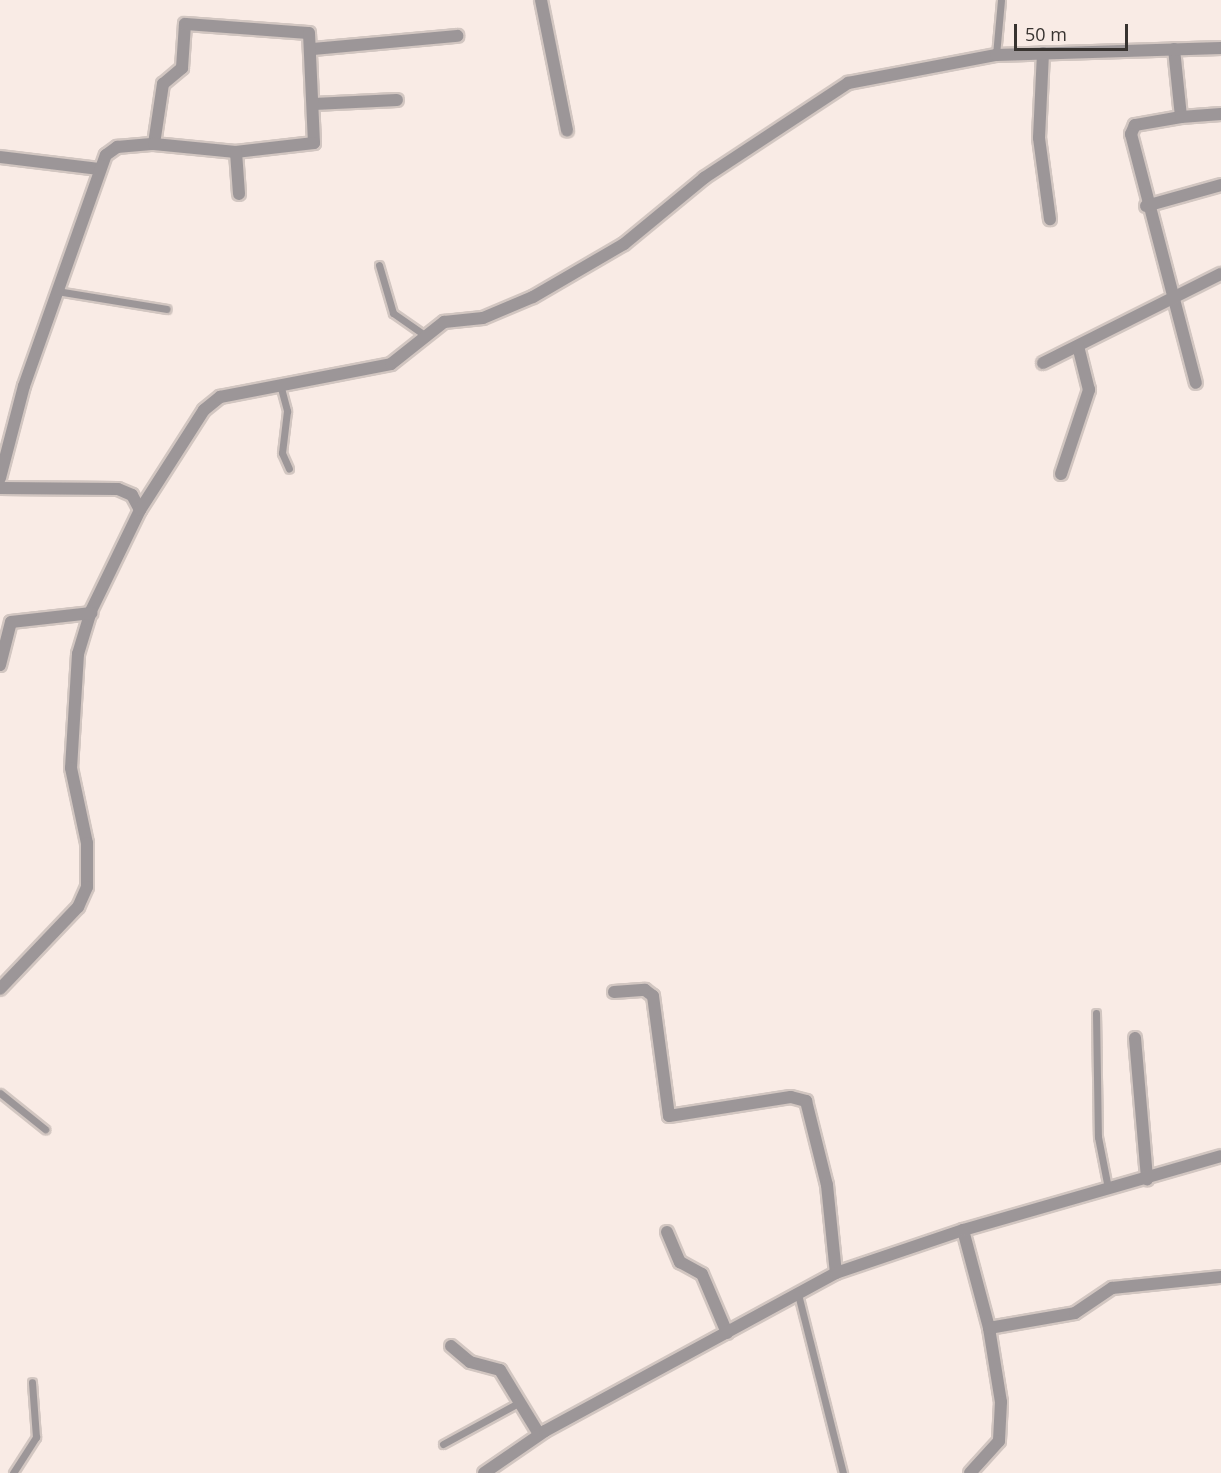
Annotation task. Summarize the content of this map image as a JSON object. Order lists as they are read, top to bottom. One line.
{"scale_bar":"50 m"}
